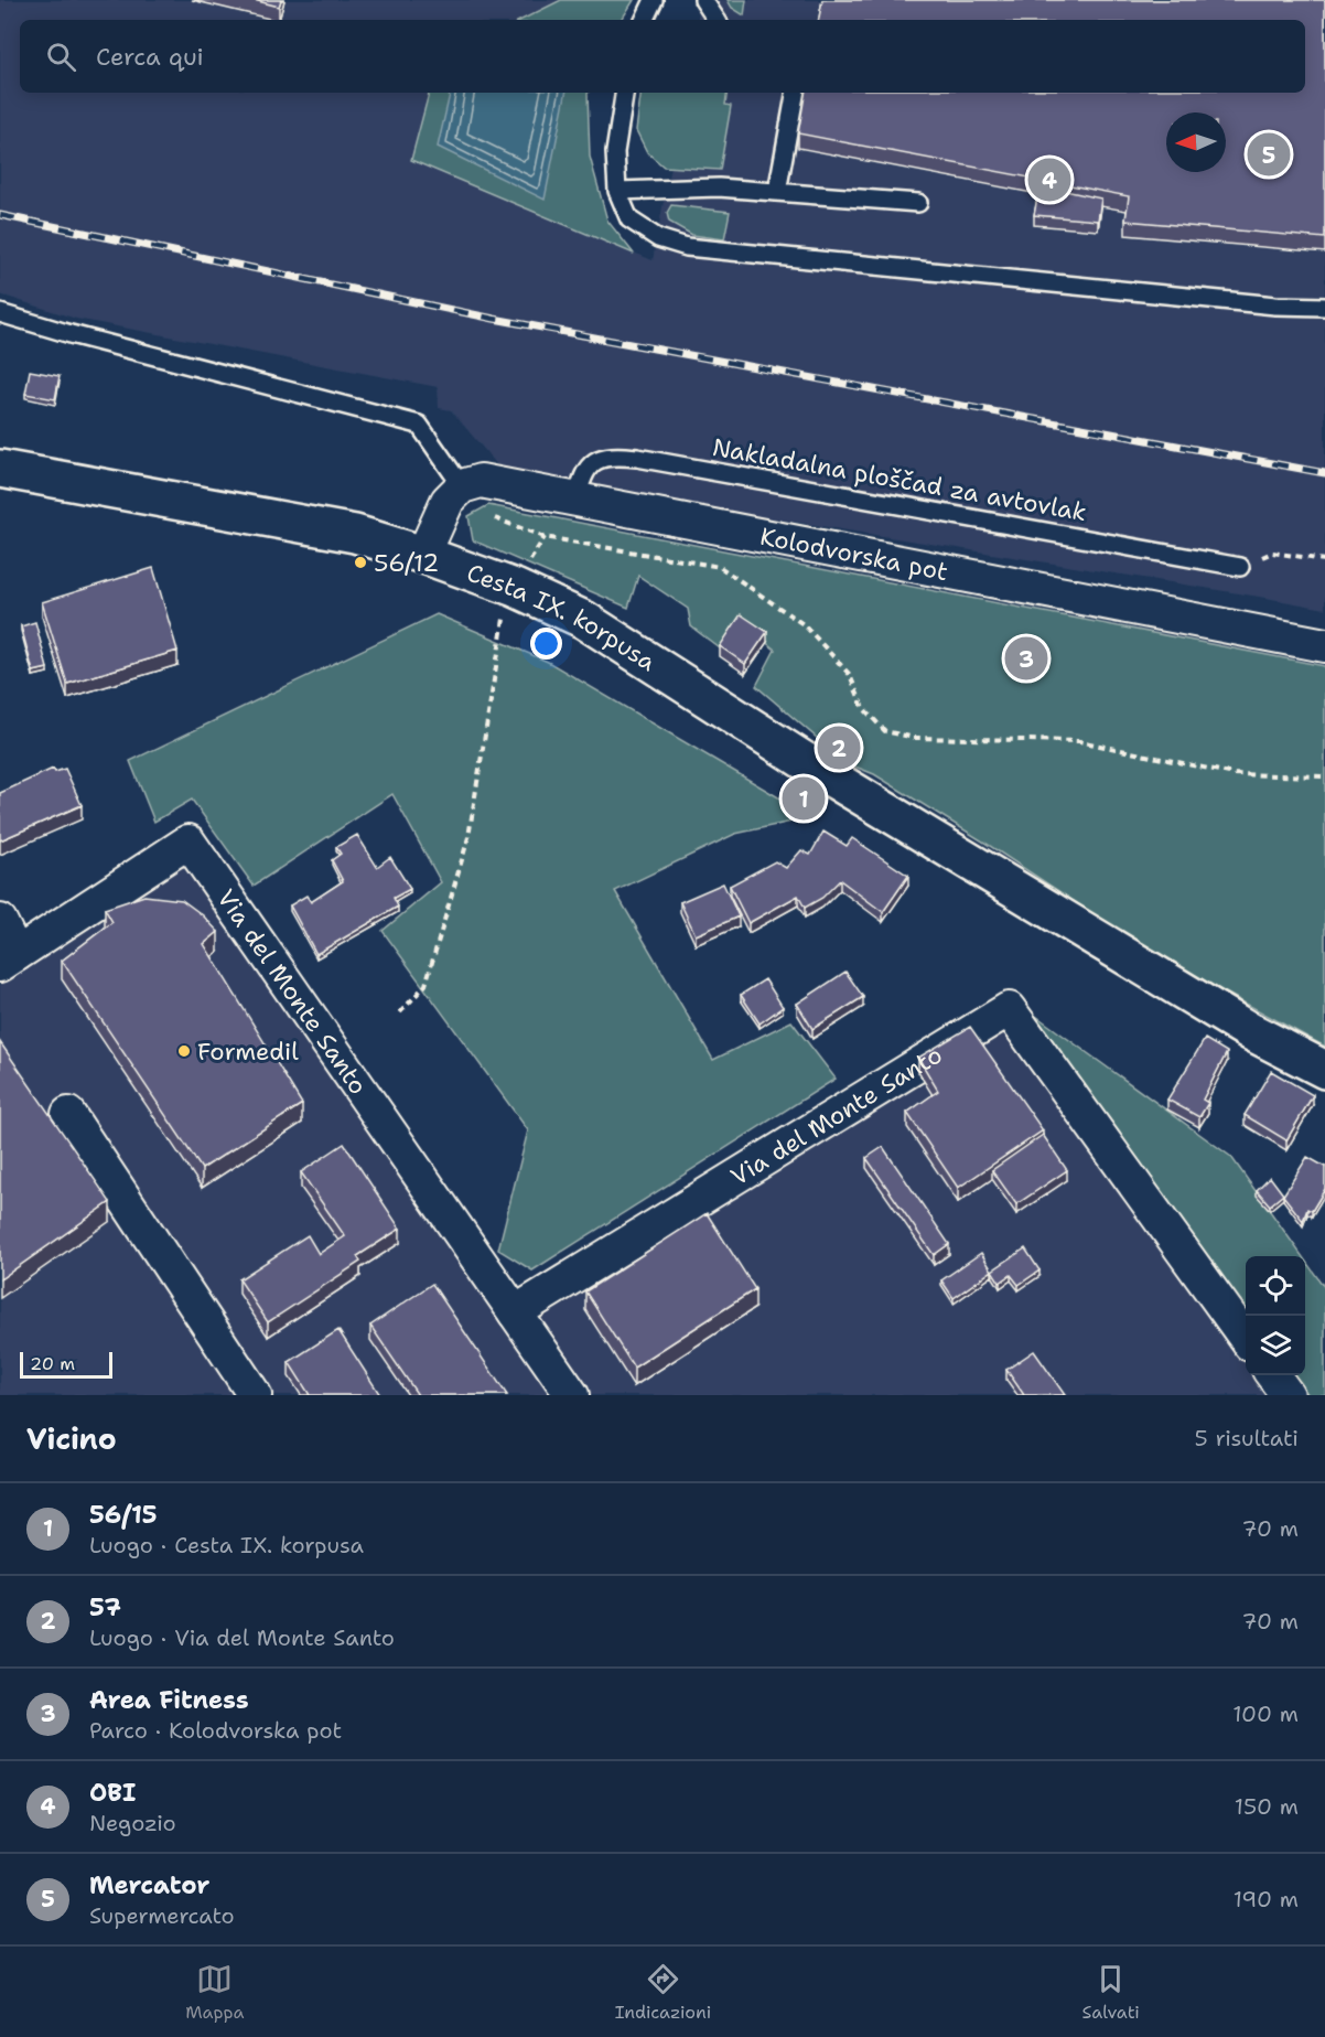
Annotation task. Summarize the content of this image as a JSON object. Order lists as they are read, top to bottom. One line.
{"streets":{"main road":["Cesta IX. korpusa"],"street":["Kolodvorska pot","Via del Monte Santo"],"lane":["Nakladalna ploščad za avtovlak"]},"crossings":[["Nakladalna ploščad za avtovlak","Kolodvorska pot"]],"places":["56/12","Formedil"],"scale_bar":"20 m","north":"left","page":{"search":"Cerca qui","pins":["5","4","3","2","1"],"scale":"20 m","heading":["Vicino","5 risultati"],"list":[{"mark":"1","name":"56/15","note":"Luogo · Cesta IX. korpusa","value":"70 m"},{"mark":"2","name":"57","note":"Luogo · Via del Monte Santo","value":"70 m"},{"mark":"3","name":"Area Fitness","note":"Parco · Kolodvorska pot","value":"100 m"},{"mark":"4","name":"OBI","note":"Negozio","value":"150 m"},{"mark":"5","name":"Mercator","note":"Supermercato","value":"190 m"}],"nav":["Mappa","Indicazioni","Salvati"]}}
